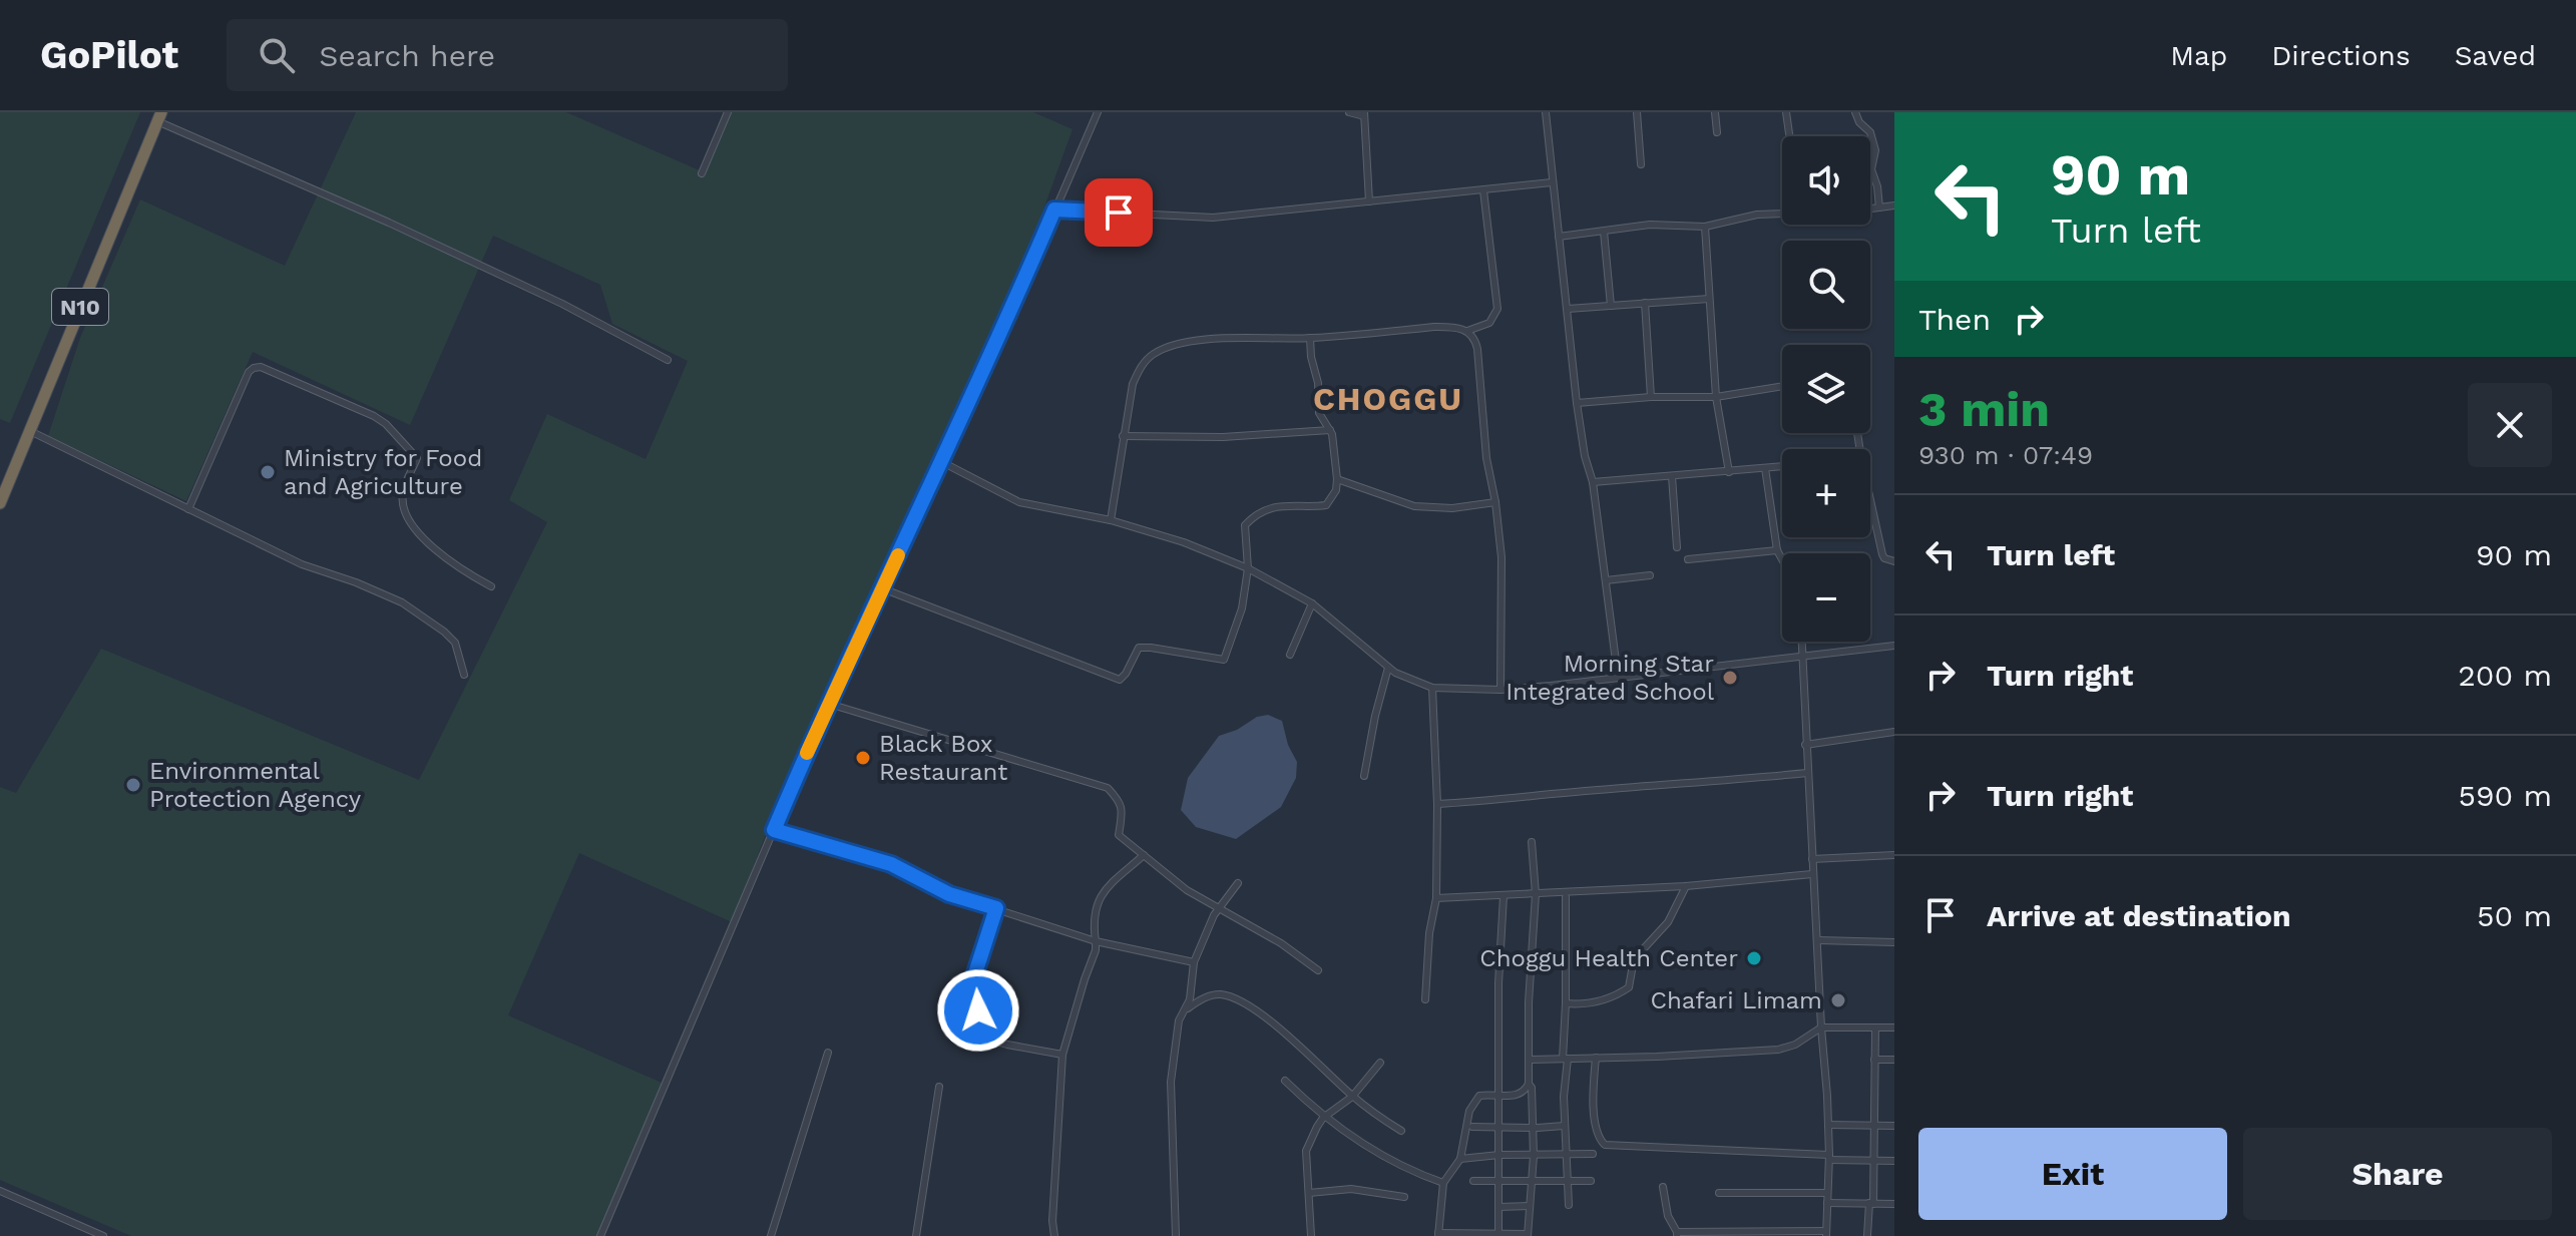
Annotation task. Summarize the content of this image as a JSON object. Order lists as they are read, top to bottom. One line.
{"streets":{"highway":["N10"]},"districts":["CHOGGU"],"places":["Ministry for Food and Agriculture","Morning Star Integrated School","Black Box Restaurant","Environmental Protection Agency","Choggu Health Center","Chafari Limam"],"page":{"header":"GoPilot","search":"Search here","nav":["Map","Directions","Saved"],"turn":["90 m","Turn left"],"map_buttons":["+","−"],"then":"Then","heading":["3 min","930 m · 07:49"],"list":[{"name":"Turn left","value":"90 m"},{"name":"Turn right","value":"200 m"},{"name":"Turn right","value":"590 m"},{"name":"Arrive at destination","value":"50 m"}],"buttons":["Exit","Share"]}}
